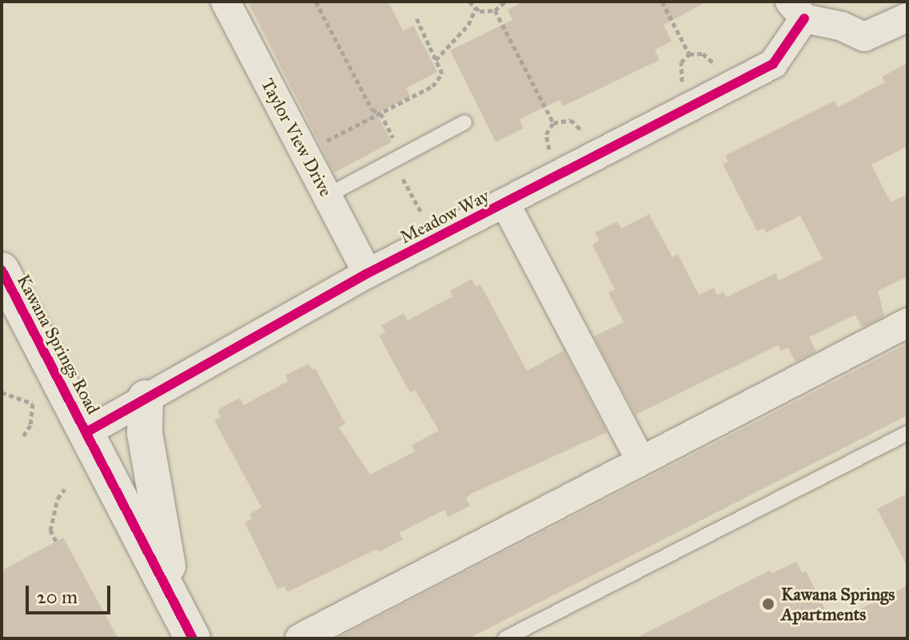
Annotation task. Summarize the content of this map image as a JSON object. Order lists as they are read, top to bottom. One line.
{"streets":{"street":["Taylor View Drive","Meadow Way","Kawana Springs Road"]},"crossings":[["Taylor View Drive","Meadow Way"],["Meadow Way","Kawana Springs Road"]],"places":["Kawana Springs Apartments"],"scale_bar":"20 m"}
